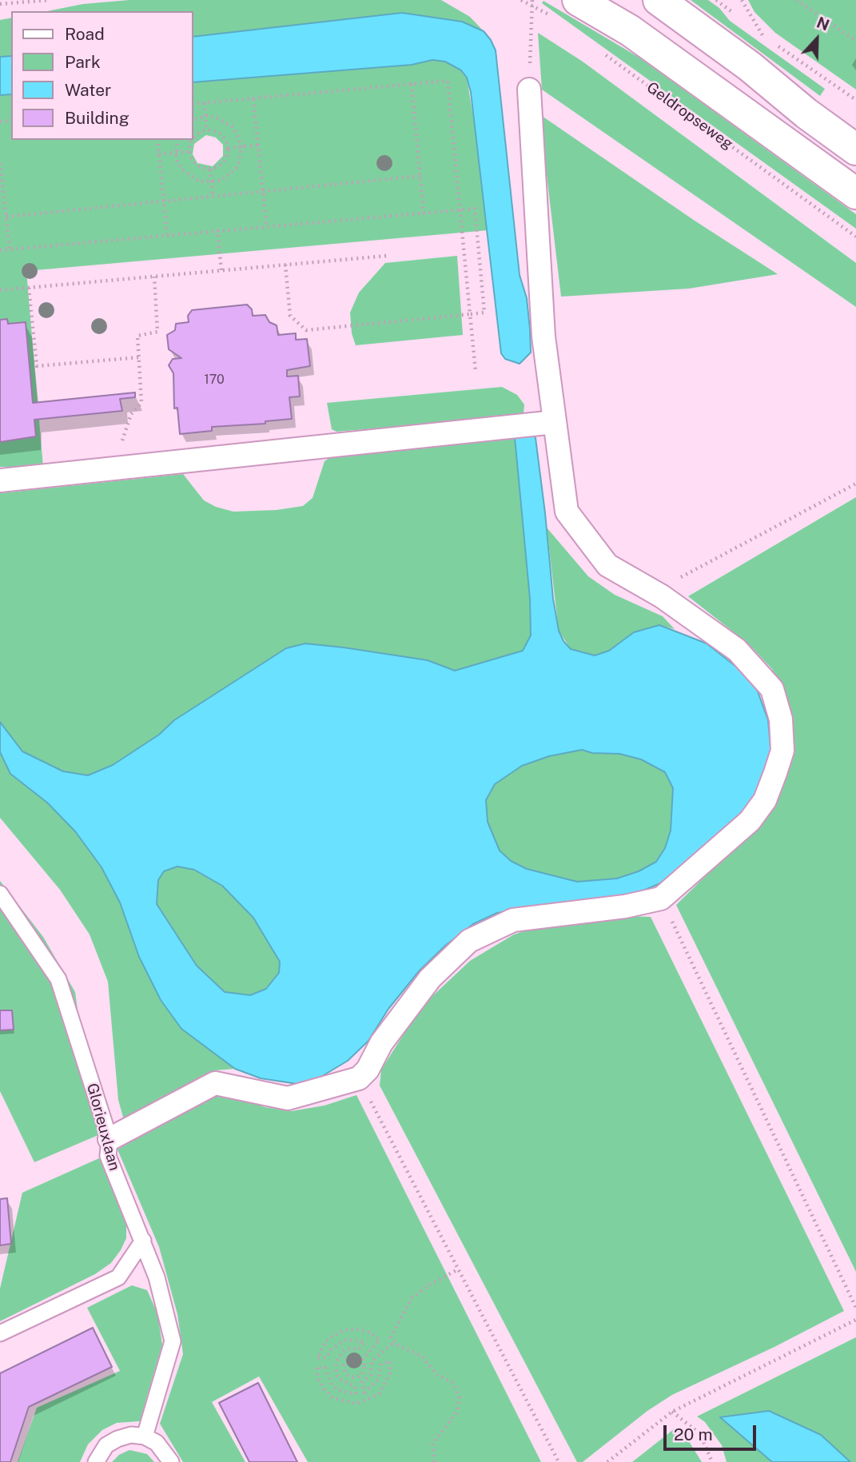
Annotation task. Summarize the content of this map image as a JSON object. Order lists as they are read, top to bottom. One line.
{"streets":{"lane":["Glorieuxlaan"],"path":["Geldropseweg"]},"house_numbers":["170"],"legend":["Road","Park","Water","Building"],"scale_bar":"20 m","north":"top"}
